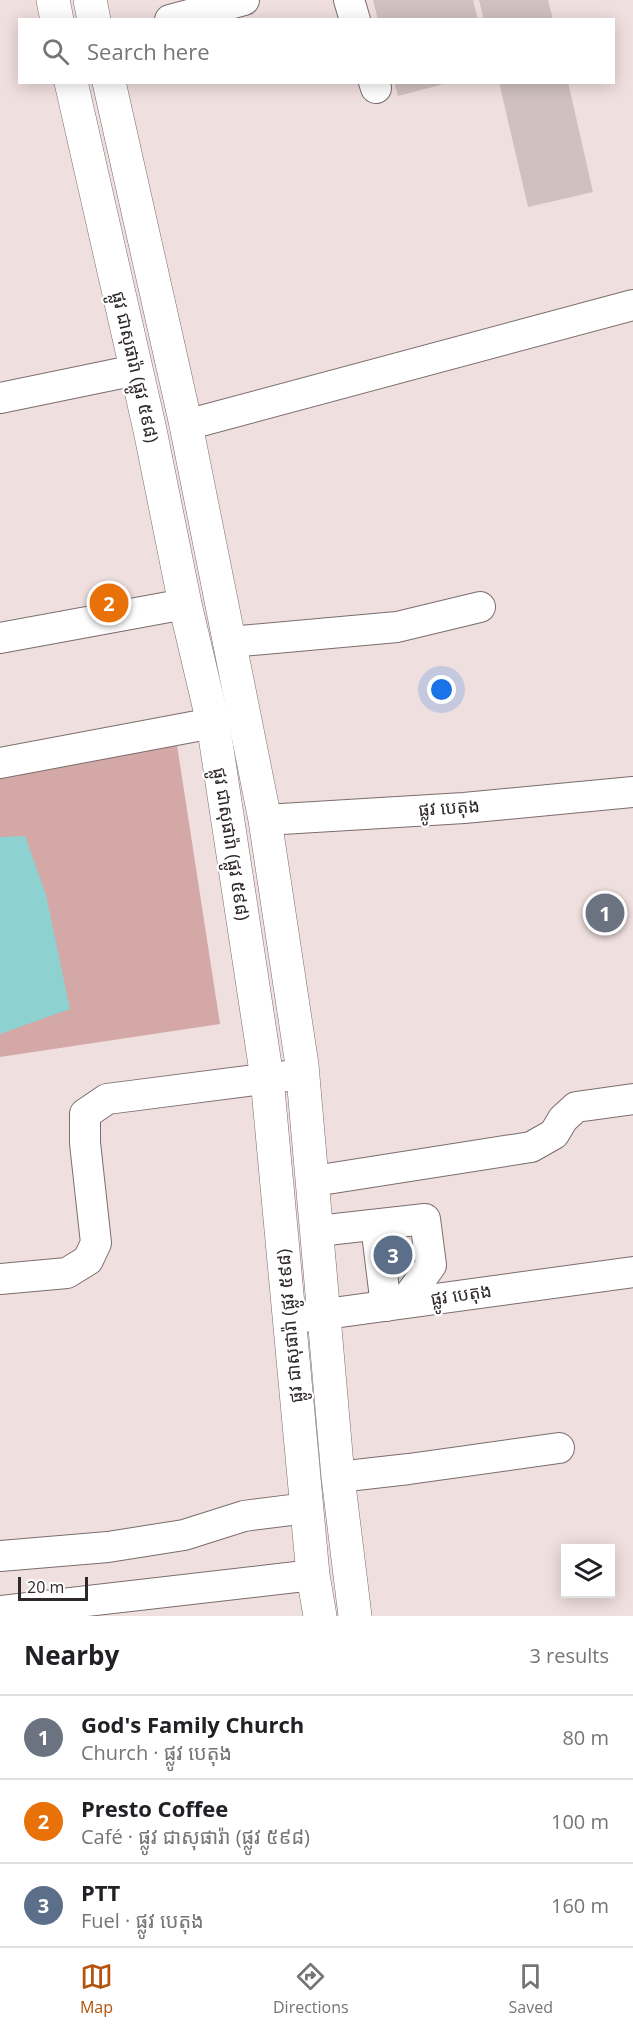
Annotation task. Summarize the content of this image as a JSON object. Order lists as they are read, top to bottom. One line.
{"streets":{"main road":["ផ្លូវ ជាសុផារ៉ា (ផ្លូវ ៥៩៨)"],"street":["ផ្លូវ បេតុង"]},"crossings":[["ផ្លូវ ជាសុផារ៉ា (ផ្លូវ ៥៩៨)","ផ្លូវ បេតុង"]],"scale_bar":"20 m","page":{"search":"Search here","pins":["2","1","3"],"scale":"20 m","heading":["Nearby","3 results"],"list":[{"mark":"1","name":"God's Family Church","note":"Church · ផ្លូវ បេតុង","value":"80 m"},{"mark":"2","name":"Presto Coffee","note":"Café · ផ្លូវ ជាសុផារ៉ា (ផ្លូវ ៥៩៨)","value":"100 m"},{"mark":"3","name":"PTT","note":"Fuel · ផ្លូវ បេតុង","value":"160 m"}],"nav":["Map","Directions","Saved"]}}
